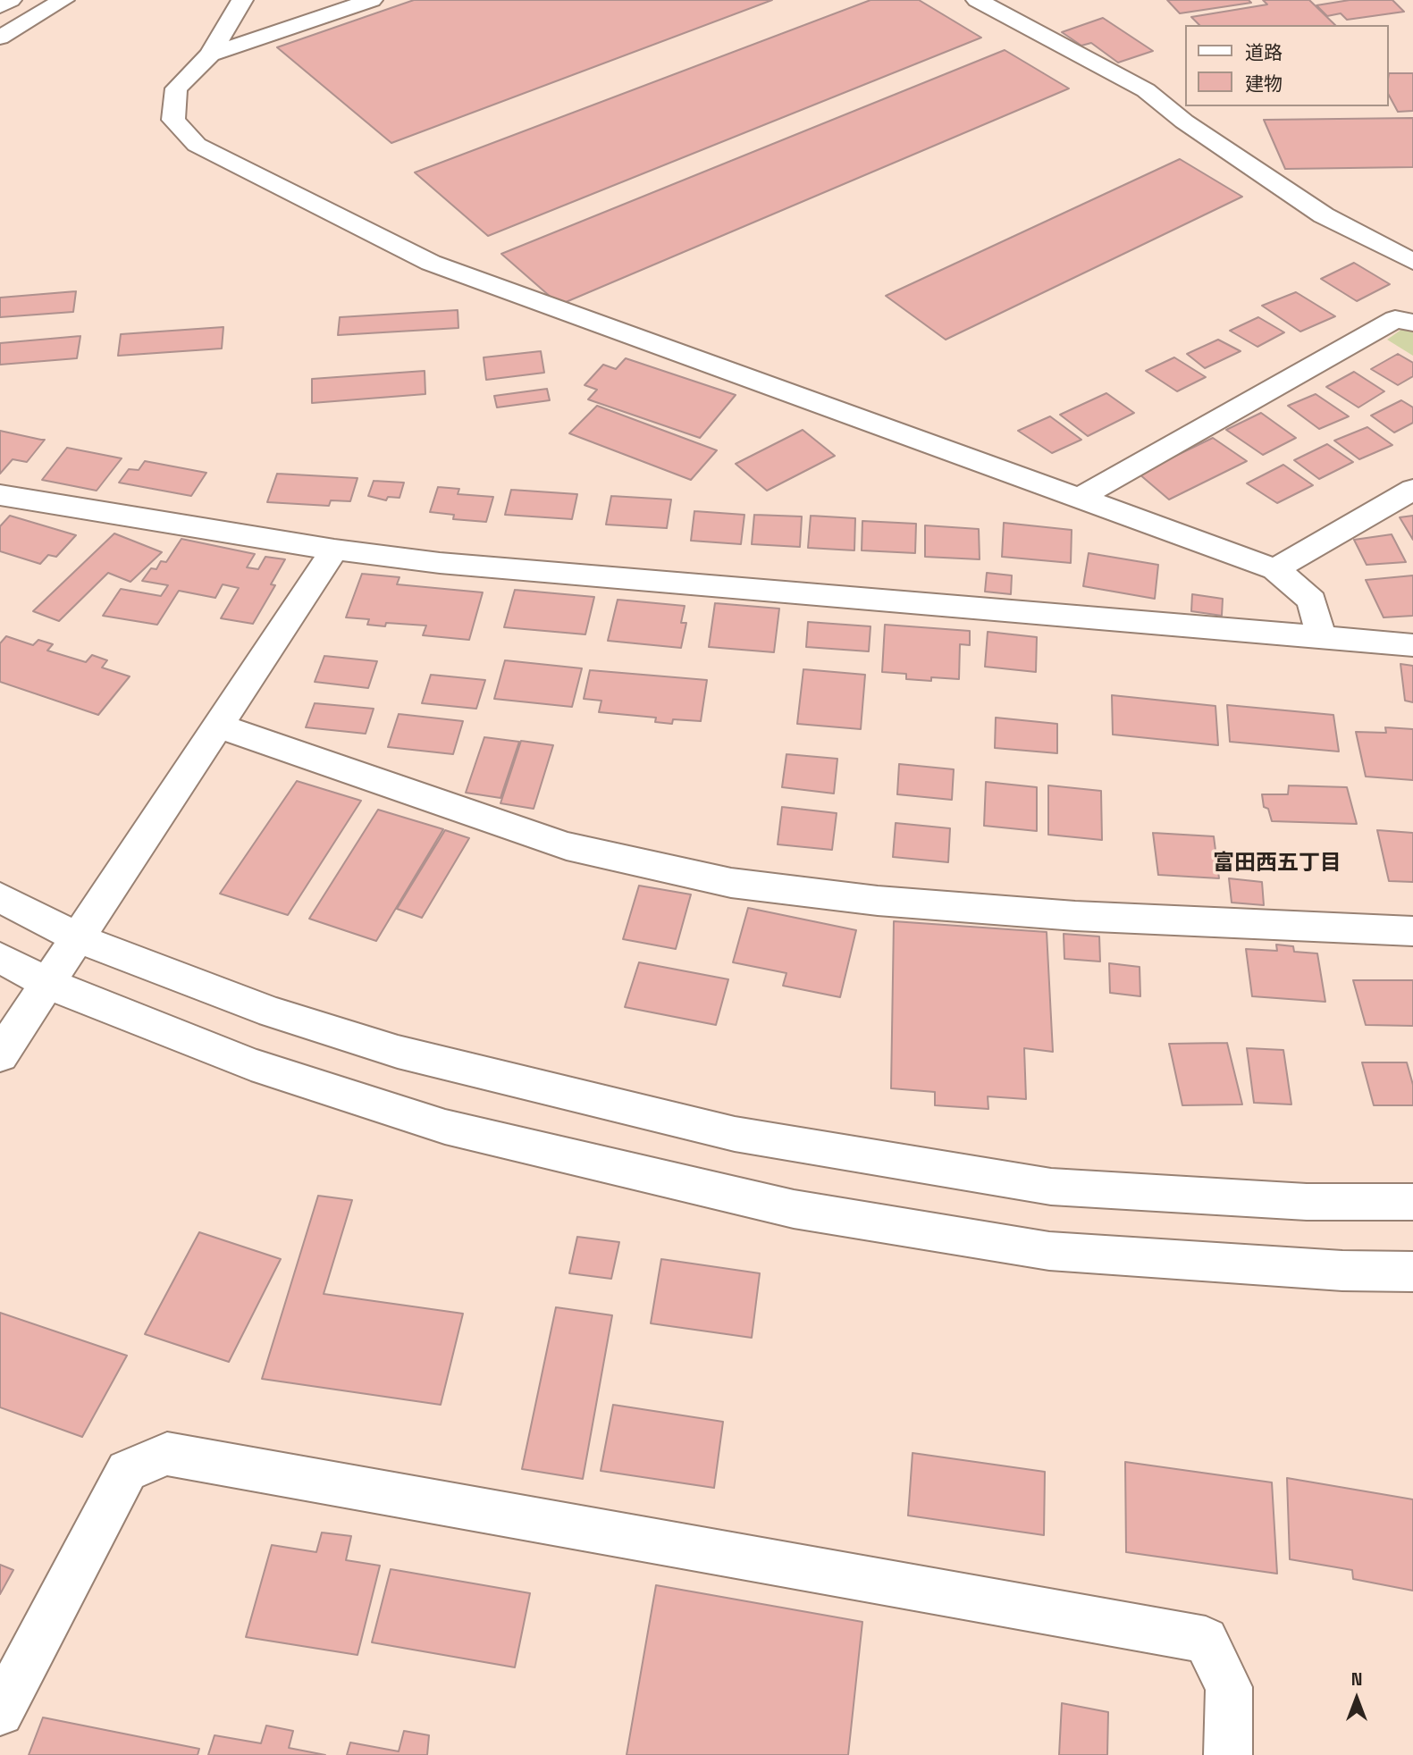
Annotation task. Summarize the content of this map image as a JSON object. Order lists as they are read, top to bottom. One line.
{"districts":["富田西五丁目"],"legend":["道路","建物"],"north":"top"}
